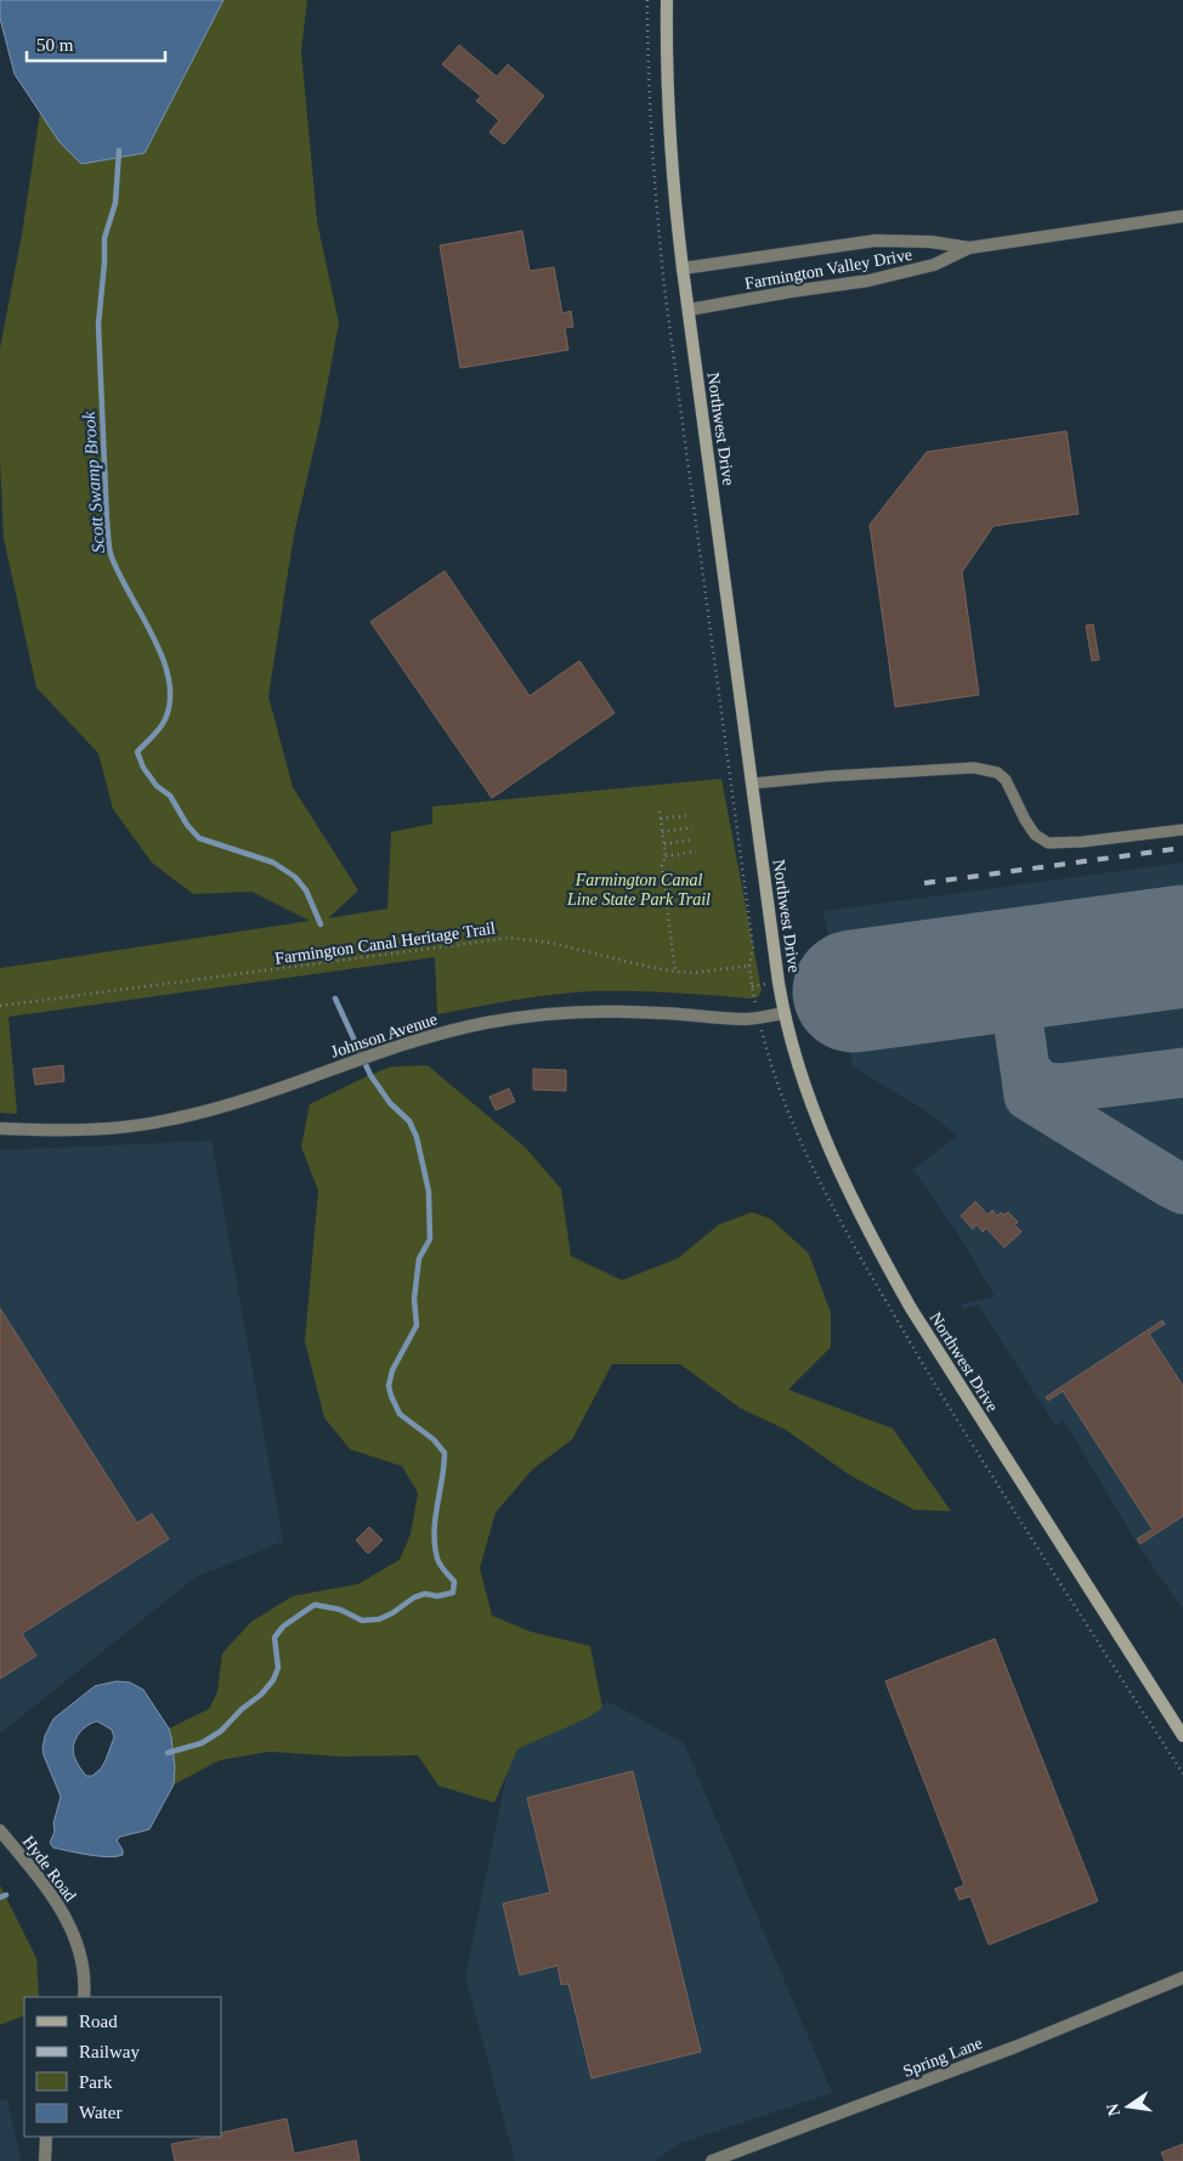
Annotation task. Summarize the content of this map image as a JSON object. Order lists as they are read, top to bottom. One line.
{"streets":{"main road":["Northwest Drive"],"street":["Farmington Valley Drive","Johnson Avenue","Hyde Road","Spring Lane"],"path":["Farmington Canal Heritage Trail"]},"crossings":[["Farmington Valley Drive","Northwest Drive"],["Northwest Drive","Johnson Avenue"]],"water":["Scott Swamp Brook"],"parks":["Farmington Canal Line State Park Trail"],"legend":["Road","Railway","Park","Water"],"scale_bar":"50 m","north":"left"}
